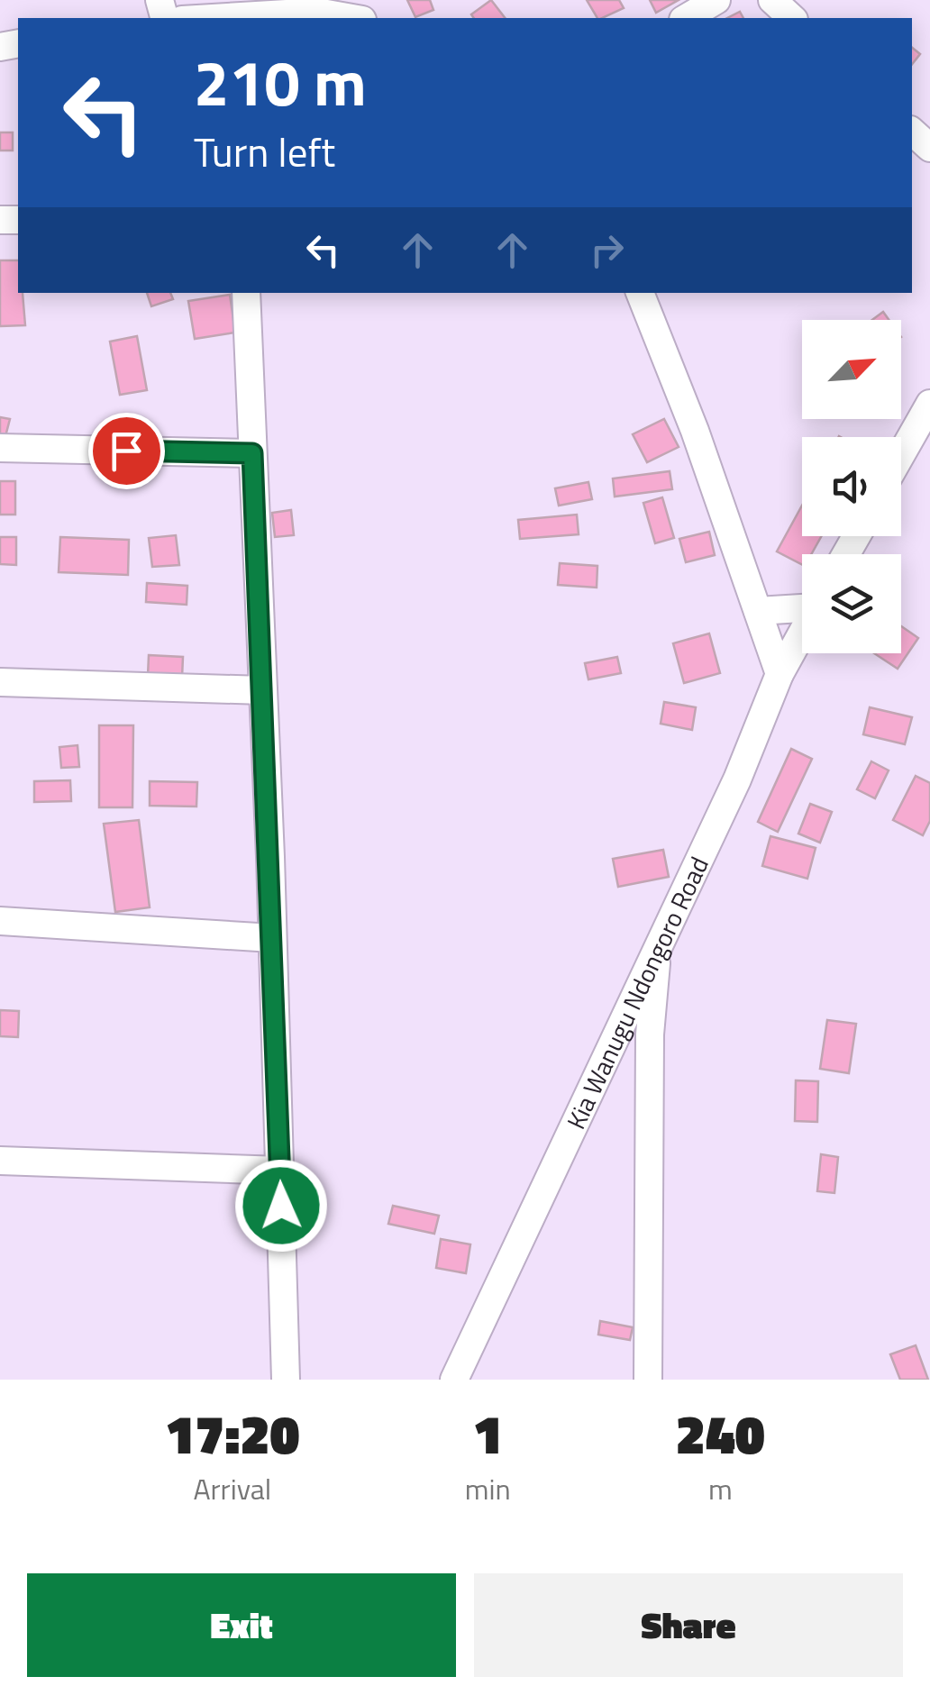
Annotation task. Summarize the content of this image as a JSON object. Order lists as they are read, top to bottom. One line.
{"streets":{"street":["Kia Wanugu Ndongoro Road"]},"north":"top right","page":{"turn":["210 m","Turn left"],"eta":["17:20","Arrival","1","min","240","m"],"buttons":["Exit","Share"]}}
